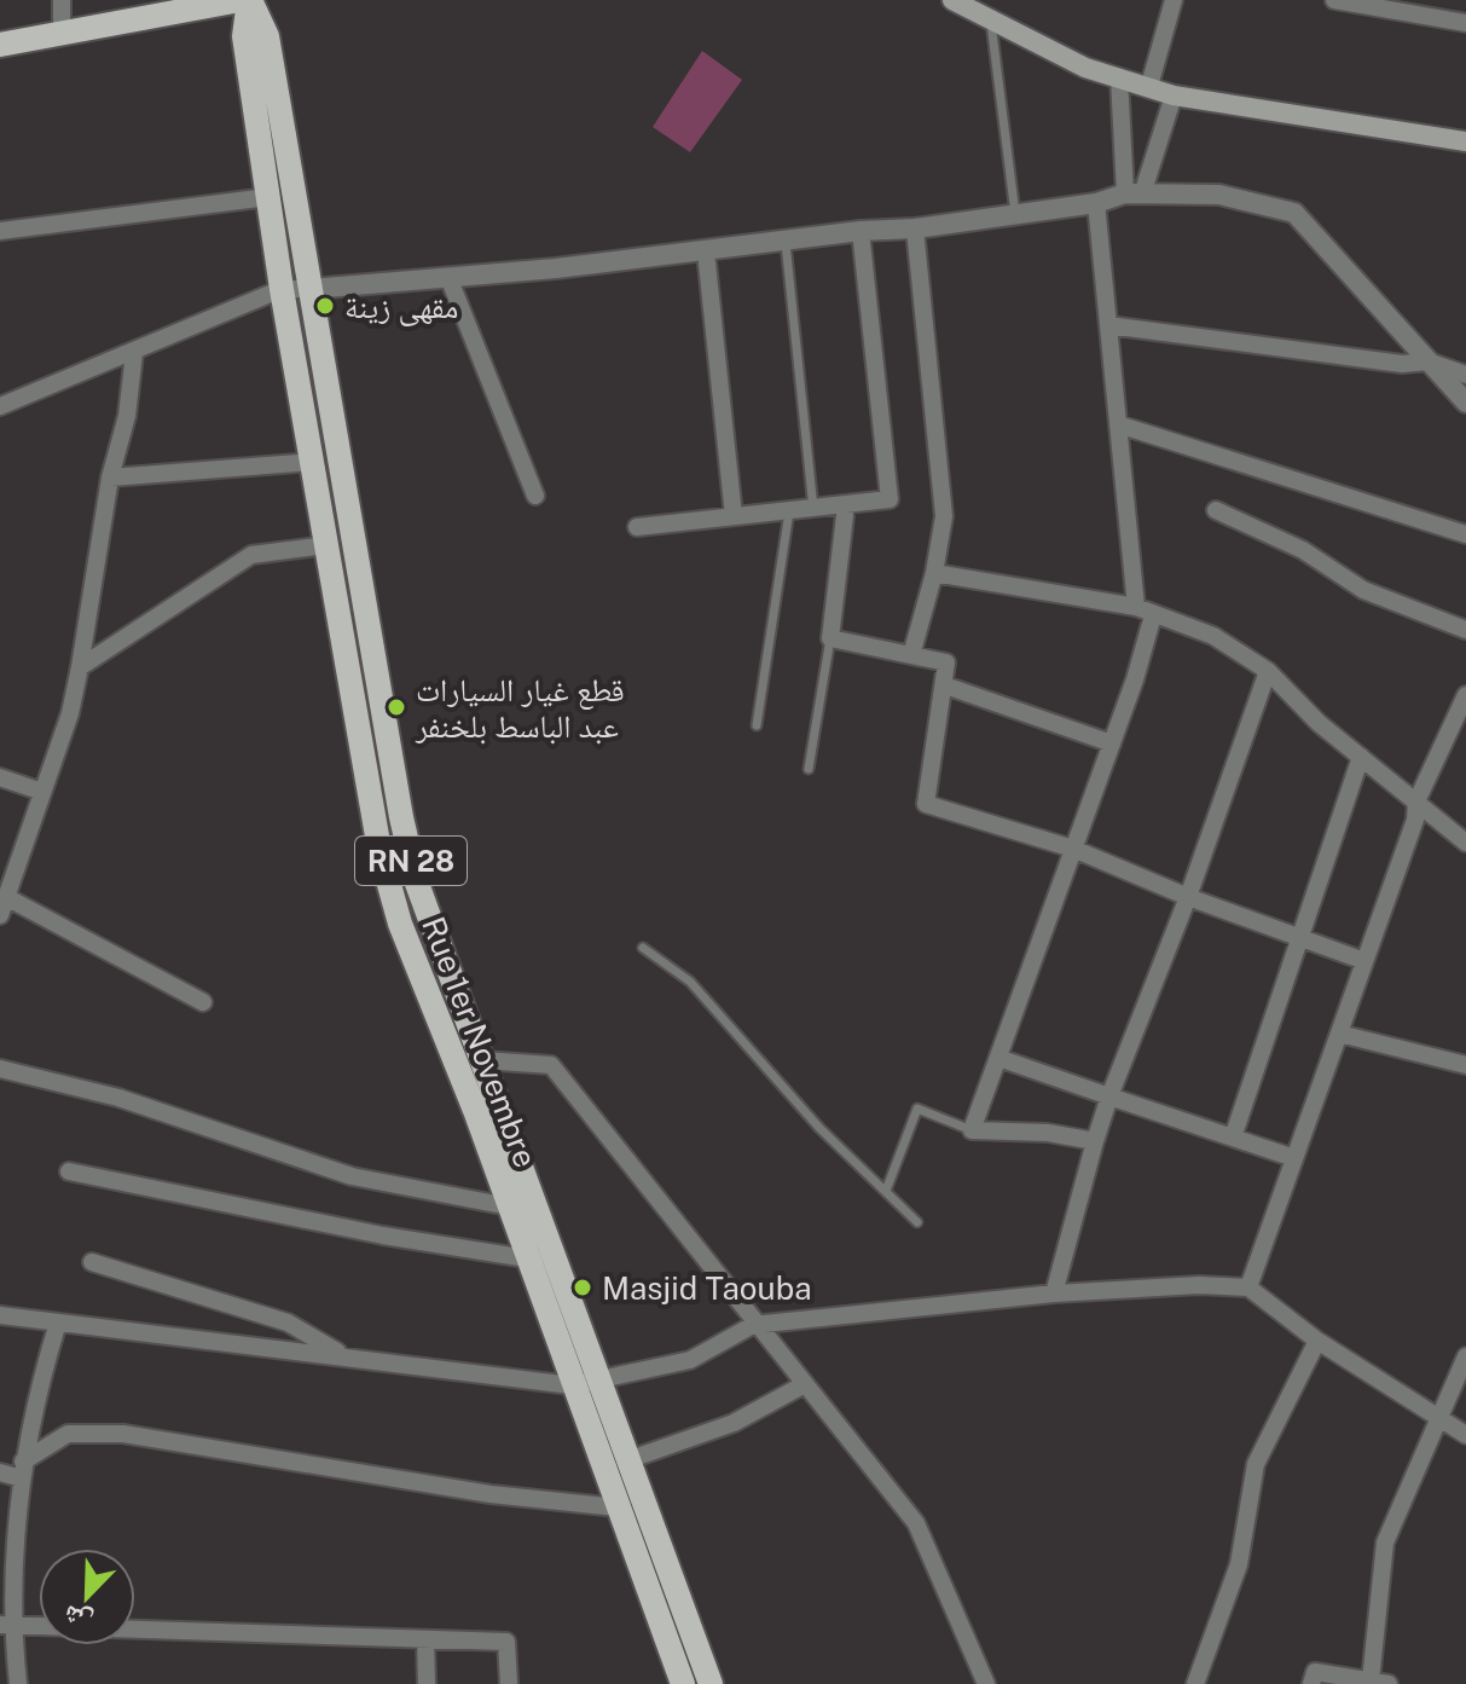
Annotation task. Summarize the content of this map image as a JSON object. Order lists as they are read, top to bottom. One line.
{"streets":{"main road":["RN 28","Rue 1er Novembre"]},"crossings":[["RN 28","Rue 1er Novembre"]],"places":["مقهى زينة","قطع غيار السيارات عبد الباسط بلخنفر","Masjid Taouba"],"north":"bottom left"}
